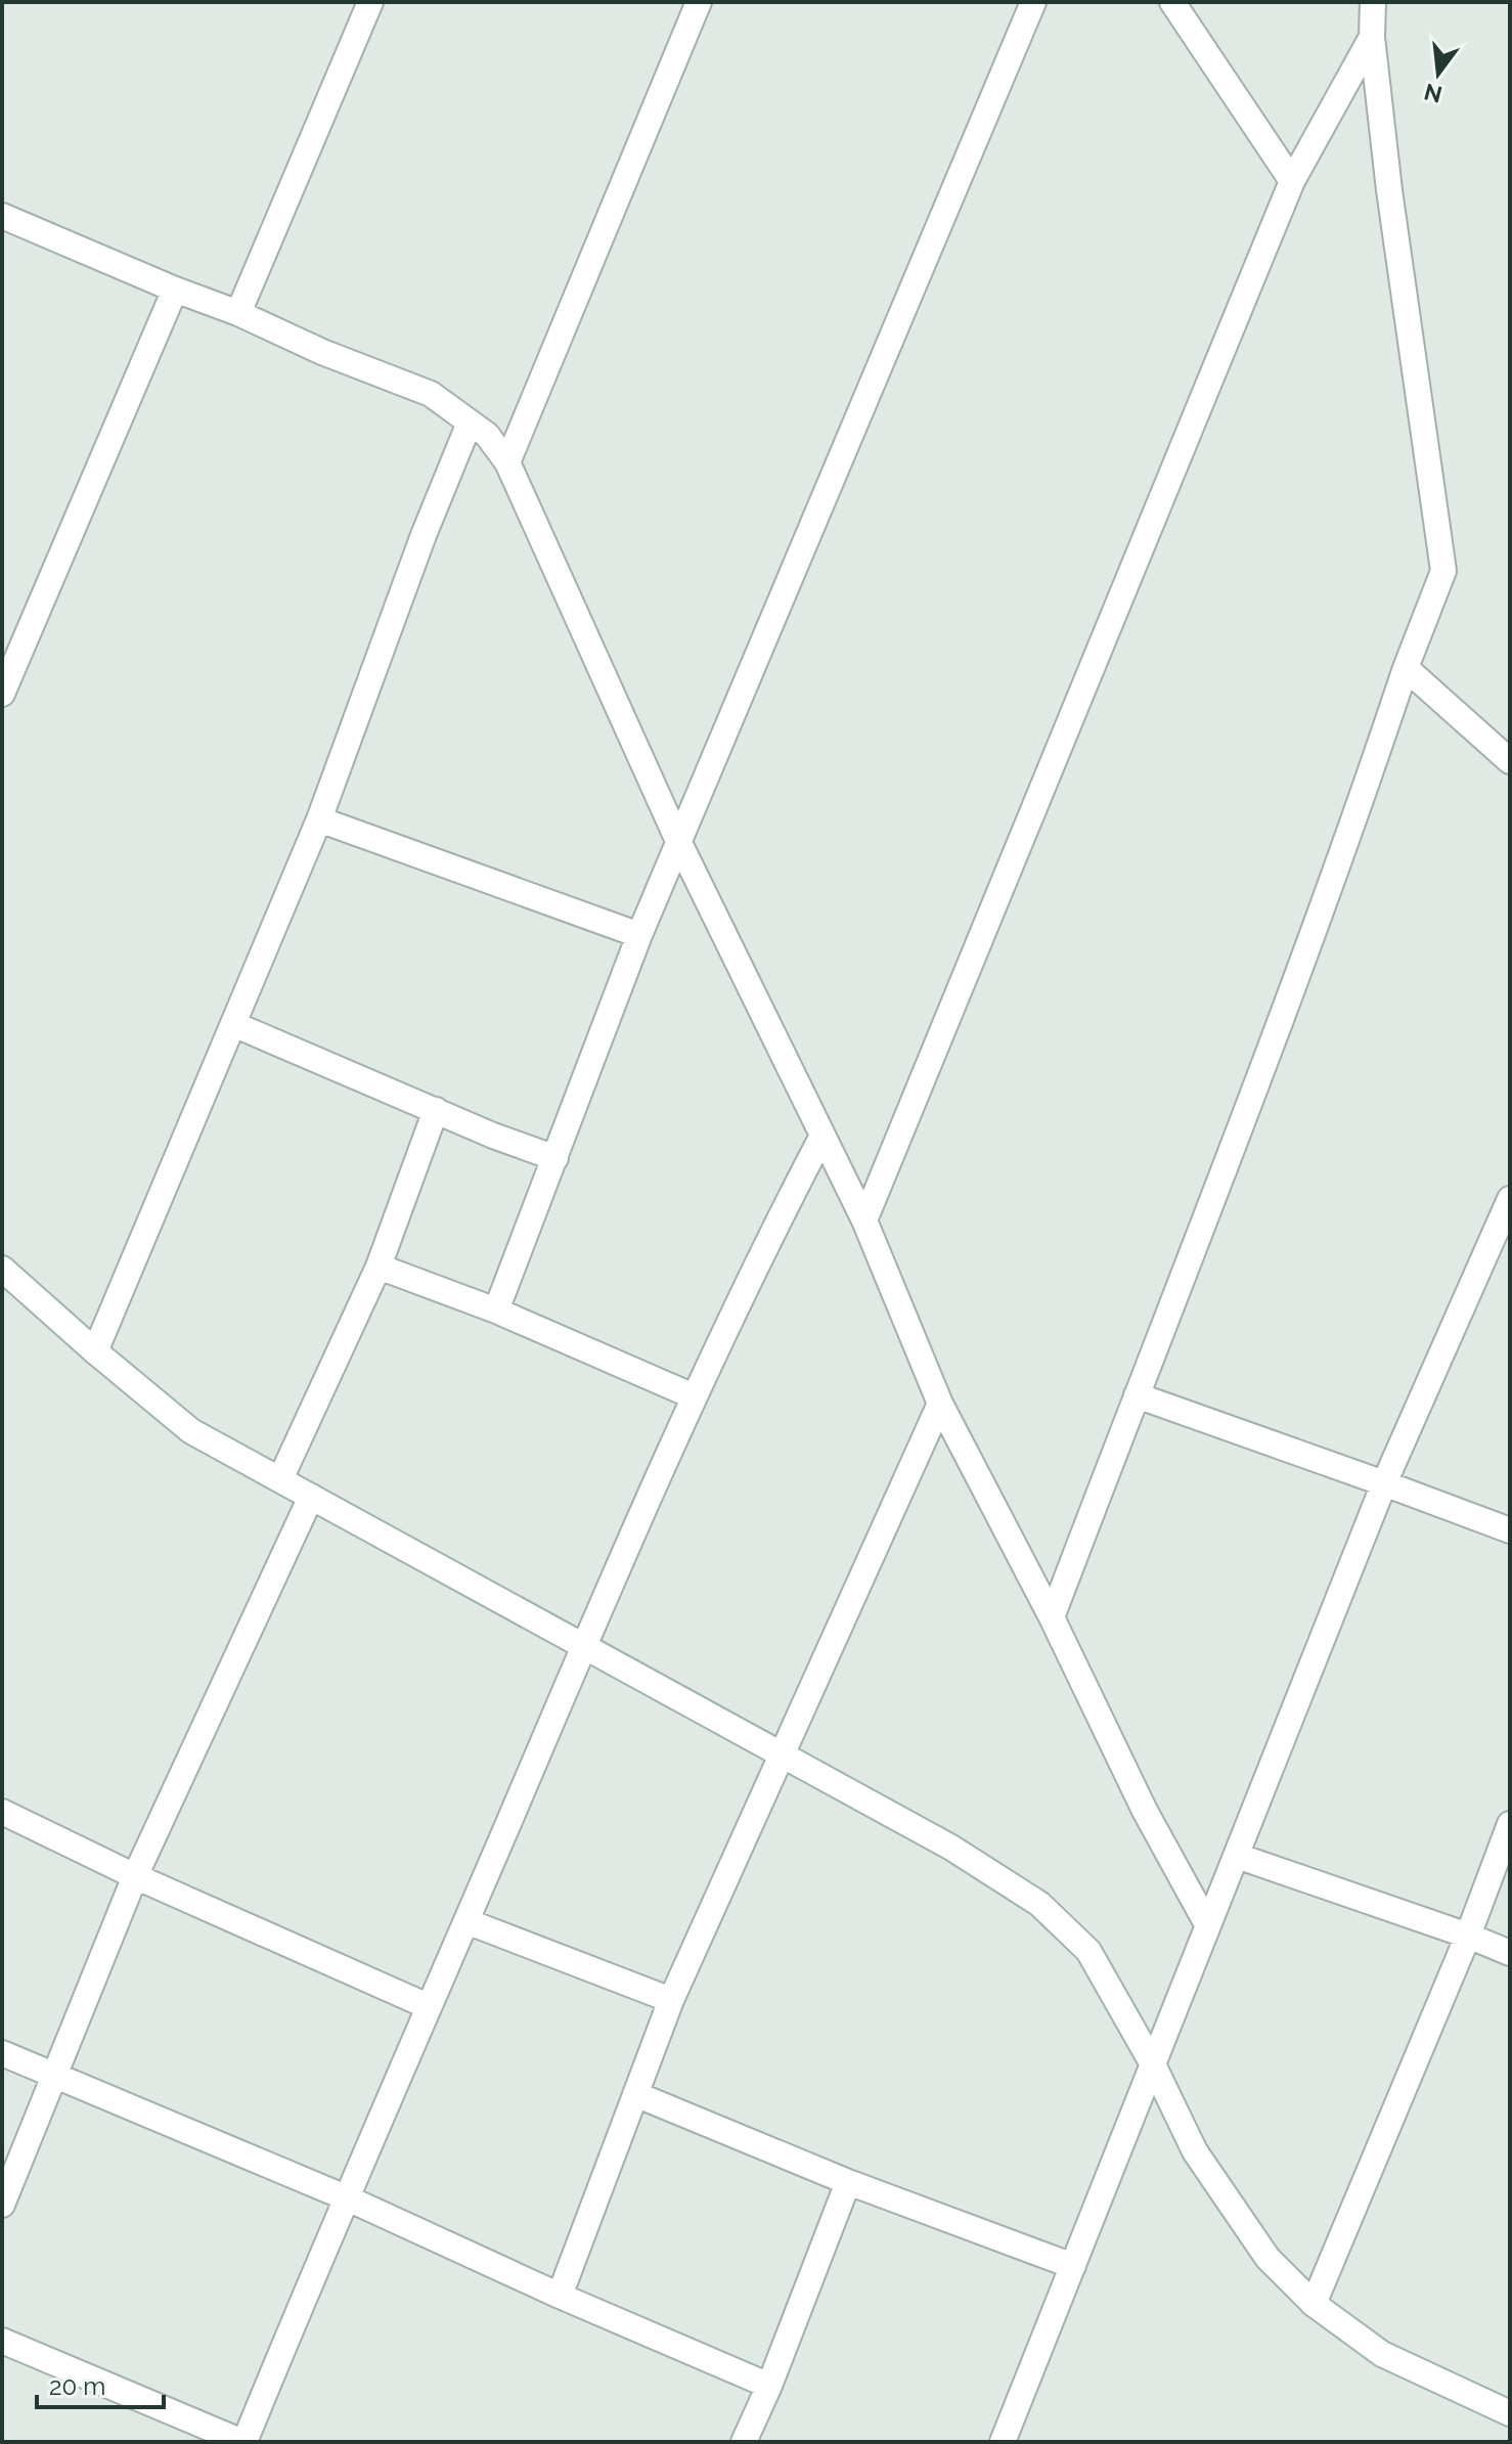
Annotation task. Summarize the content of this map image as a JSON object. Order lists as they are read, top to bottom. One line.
{"scale_bar":"20 m","north":"bottom"}
